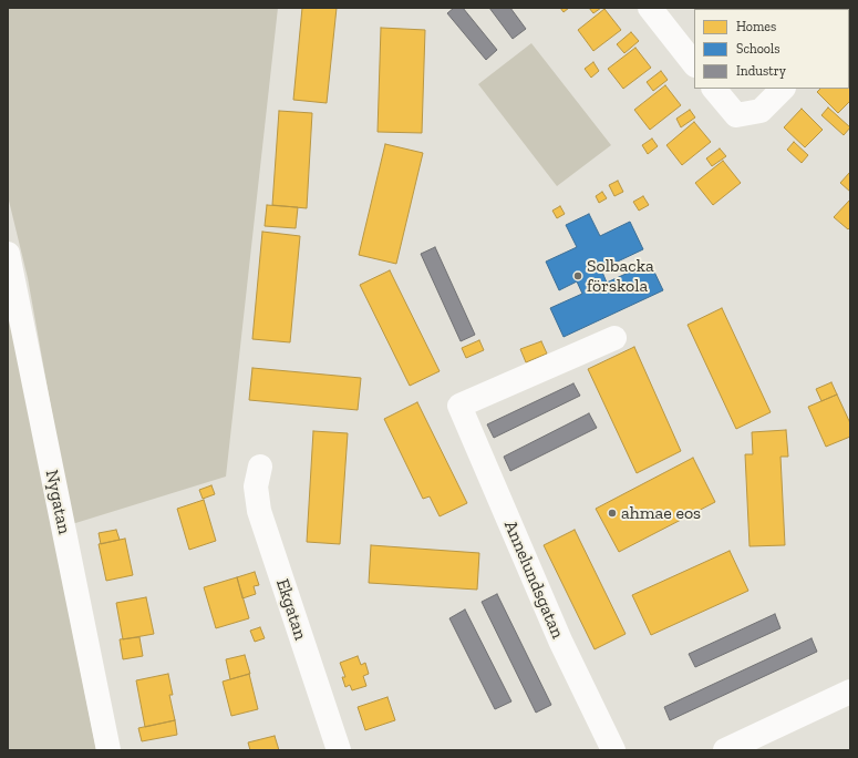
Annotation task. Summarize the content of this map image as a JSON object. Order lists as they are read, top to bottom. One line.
{"streets":{"street":["Nygatan","Annelundsgatan","Ekgatan"]},"places":["Solbacka förskola","ahmae eos"],"legend":["Homes","Schools","Industry"]}
